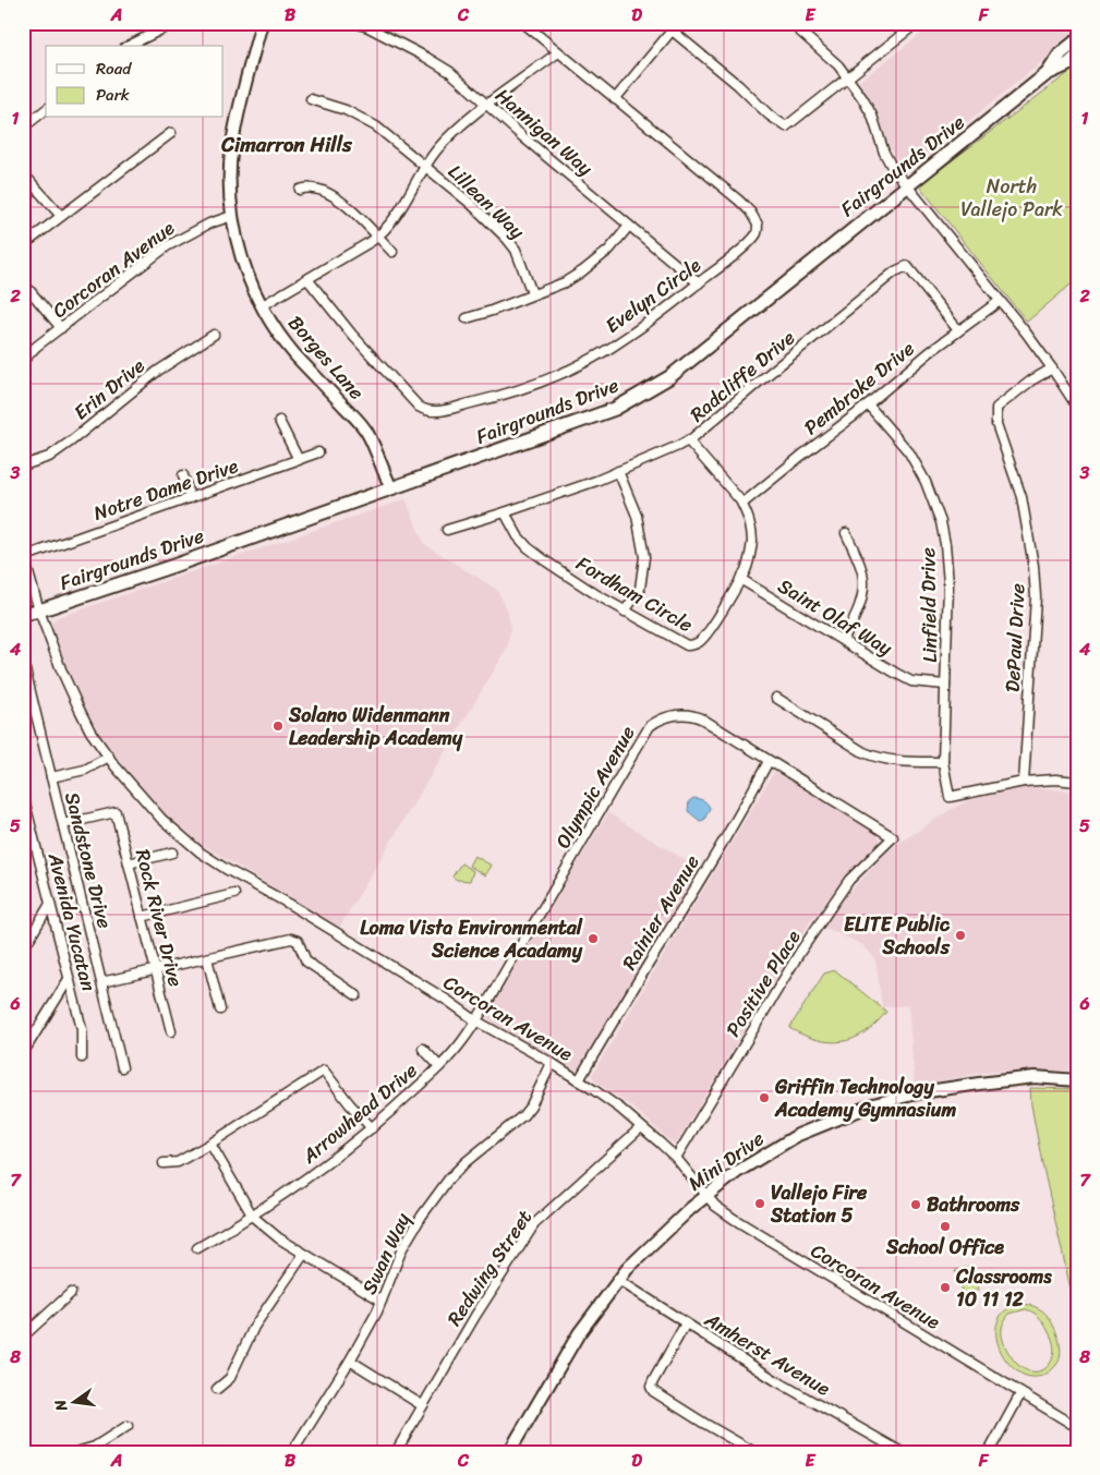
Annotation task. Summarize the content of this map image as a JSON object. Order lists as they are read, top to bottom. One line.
{"streets":{"main road":["Fairgrounds Drive"],"street":["Hannigan Way","Lillean Way","Corcoran Avenue","Evelyn Circle","Borges Lane","Radcliffe Drive","Pembroke Drive","Erin Drive","Notre Dame Drive","Fordham Circle","Linfield Drive","Saint Olaf Way","DePaul Drive","Olympic Avenue","Sandstone Drive","Rainier Avenue","Rock River Drive","Avenida Yucatan","Positive Place","Arrowhead Drive","Mini Drive","Swan Way","Redwing Street","Amherst Avenue"]},"crossings":[["Hannigan Way","Evelyn Circle"],["Fairgrounds Drive","Corcoran Avenue"],["Fairgrounds Drive","Borges Lane"],["Corcoran Avenue","Borges Lane"],["Corcoran Avenue","Notre Dame Drive"],["Corcoran Avenue","Olympic Avenue"],["Corcoran Avenue","Rainier Avenue"],["Corcoran Avenue","Positive Place"],["Corcoran Avenue","Arrowhead Drive"],["Corcoran Avenue","Mini Drive"],["Corcoran Avenue","Swan Way"],["Corcoran Avenue","Redwing Street"],["Radcliffe Drive","Pembroke Drive"],["Radcliffe Drive","Fordham Circle"],["Pembroke Drive","Fordham Circle"],["Pembroke Drive","Linfield Drive"],["Fordham Circle","Saint Olaf Way"],["Linfield Drive","Saint Olaf Way"],["Linfield Drive","DePaul Drive"],["Olympic Avenue","Rainier Avenue"],["Olympic Avenue","Positive Place"],["Olympic Avenue","Arrowhead Drive"],["Sandstone Drive","Rock River Drive"],["Mini Drive","Amherst Avenue"]],"districts":["Cimarron Hills"],"parks":["North Vallejo Park"],"places":["Solano Widenmann Leadership Academy","ELITE Public Schools","Loma Vista Environmental Science Acadamy","Griffin Technology Academy Gymnasium","Vallejo Fire Station 5","Bathrooms","School Office","Classrooms 10 11 12"],"legend":["Road","Park"],"north":"left","grid":{"columns":["A","B","C","D","E","F"],"rows":["1","2","3","4","5","6","7","8"]}}
